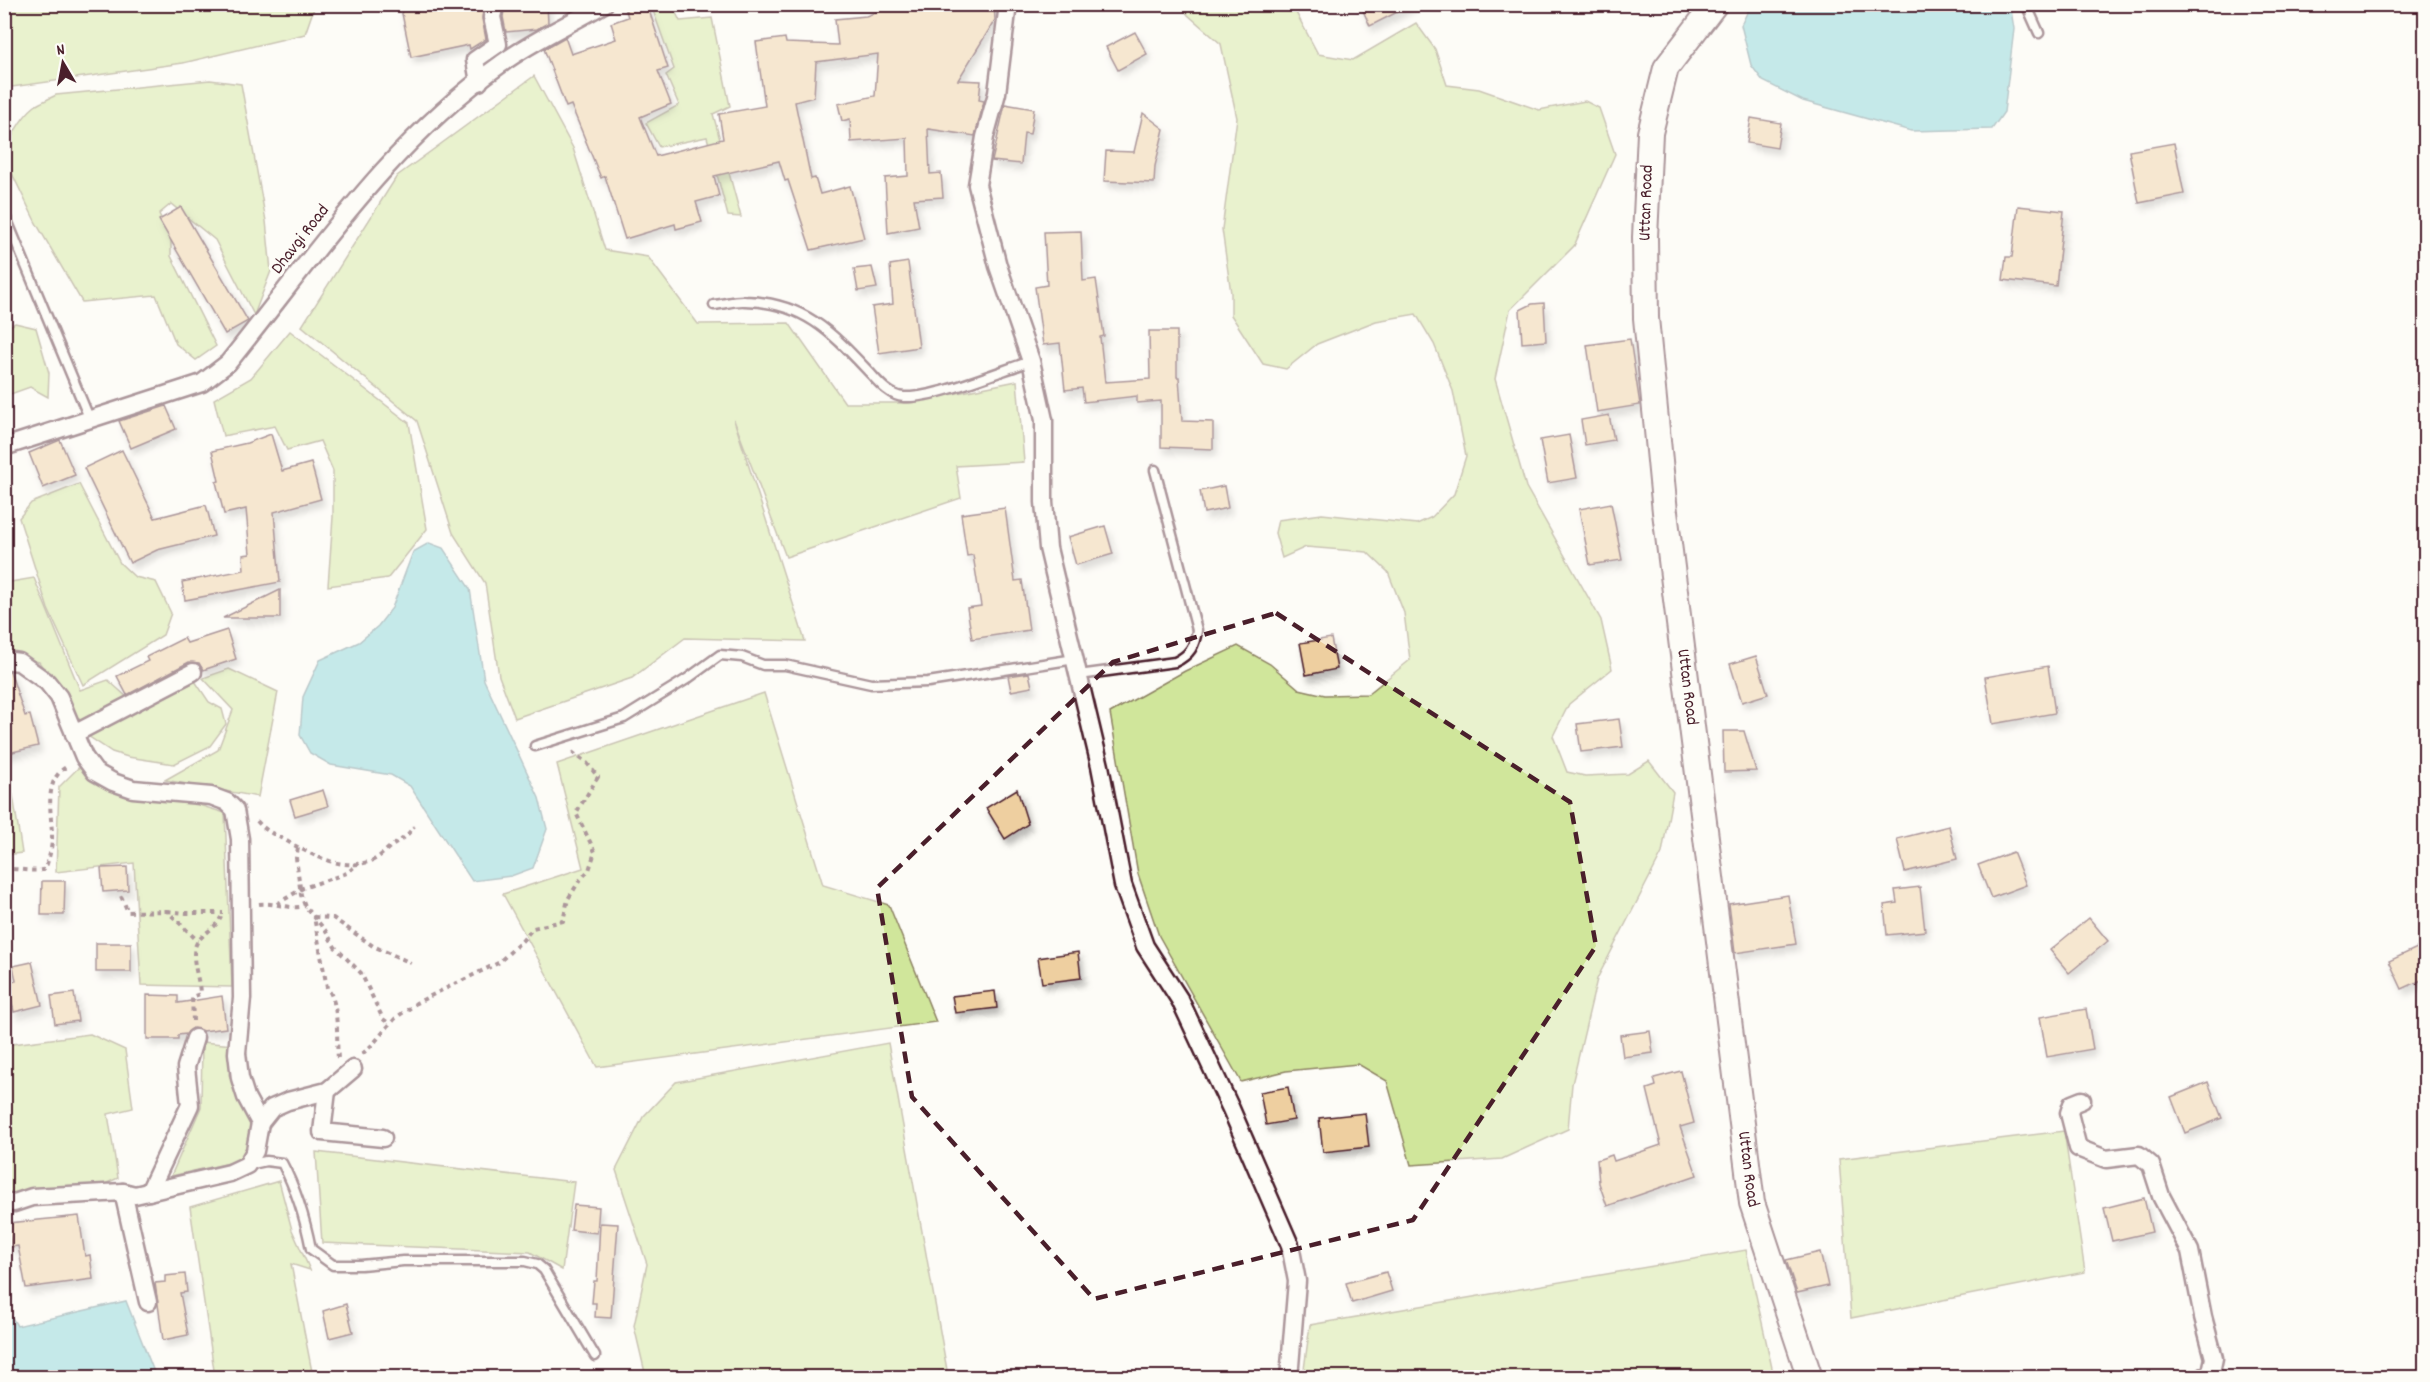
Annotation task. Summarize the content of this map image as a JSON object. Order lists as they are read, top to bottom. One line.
{"streets":{"main road":["Uttan Road"],"street":["Dhavgi Road"]},"north":"top"}
